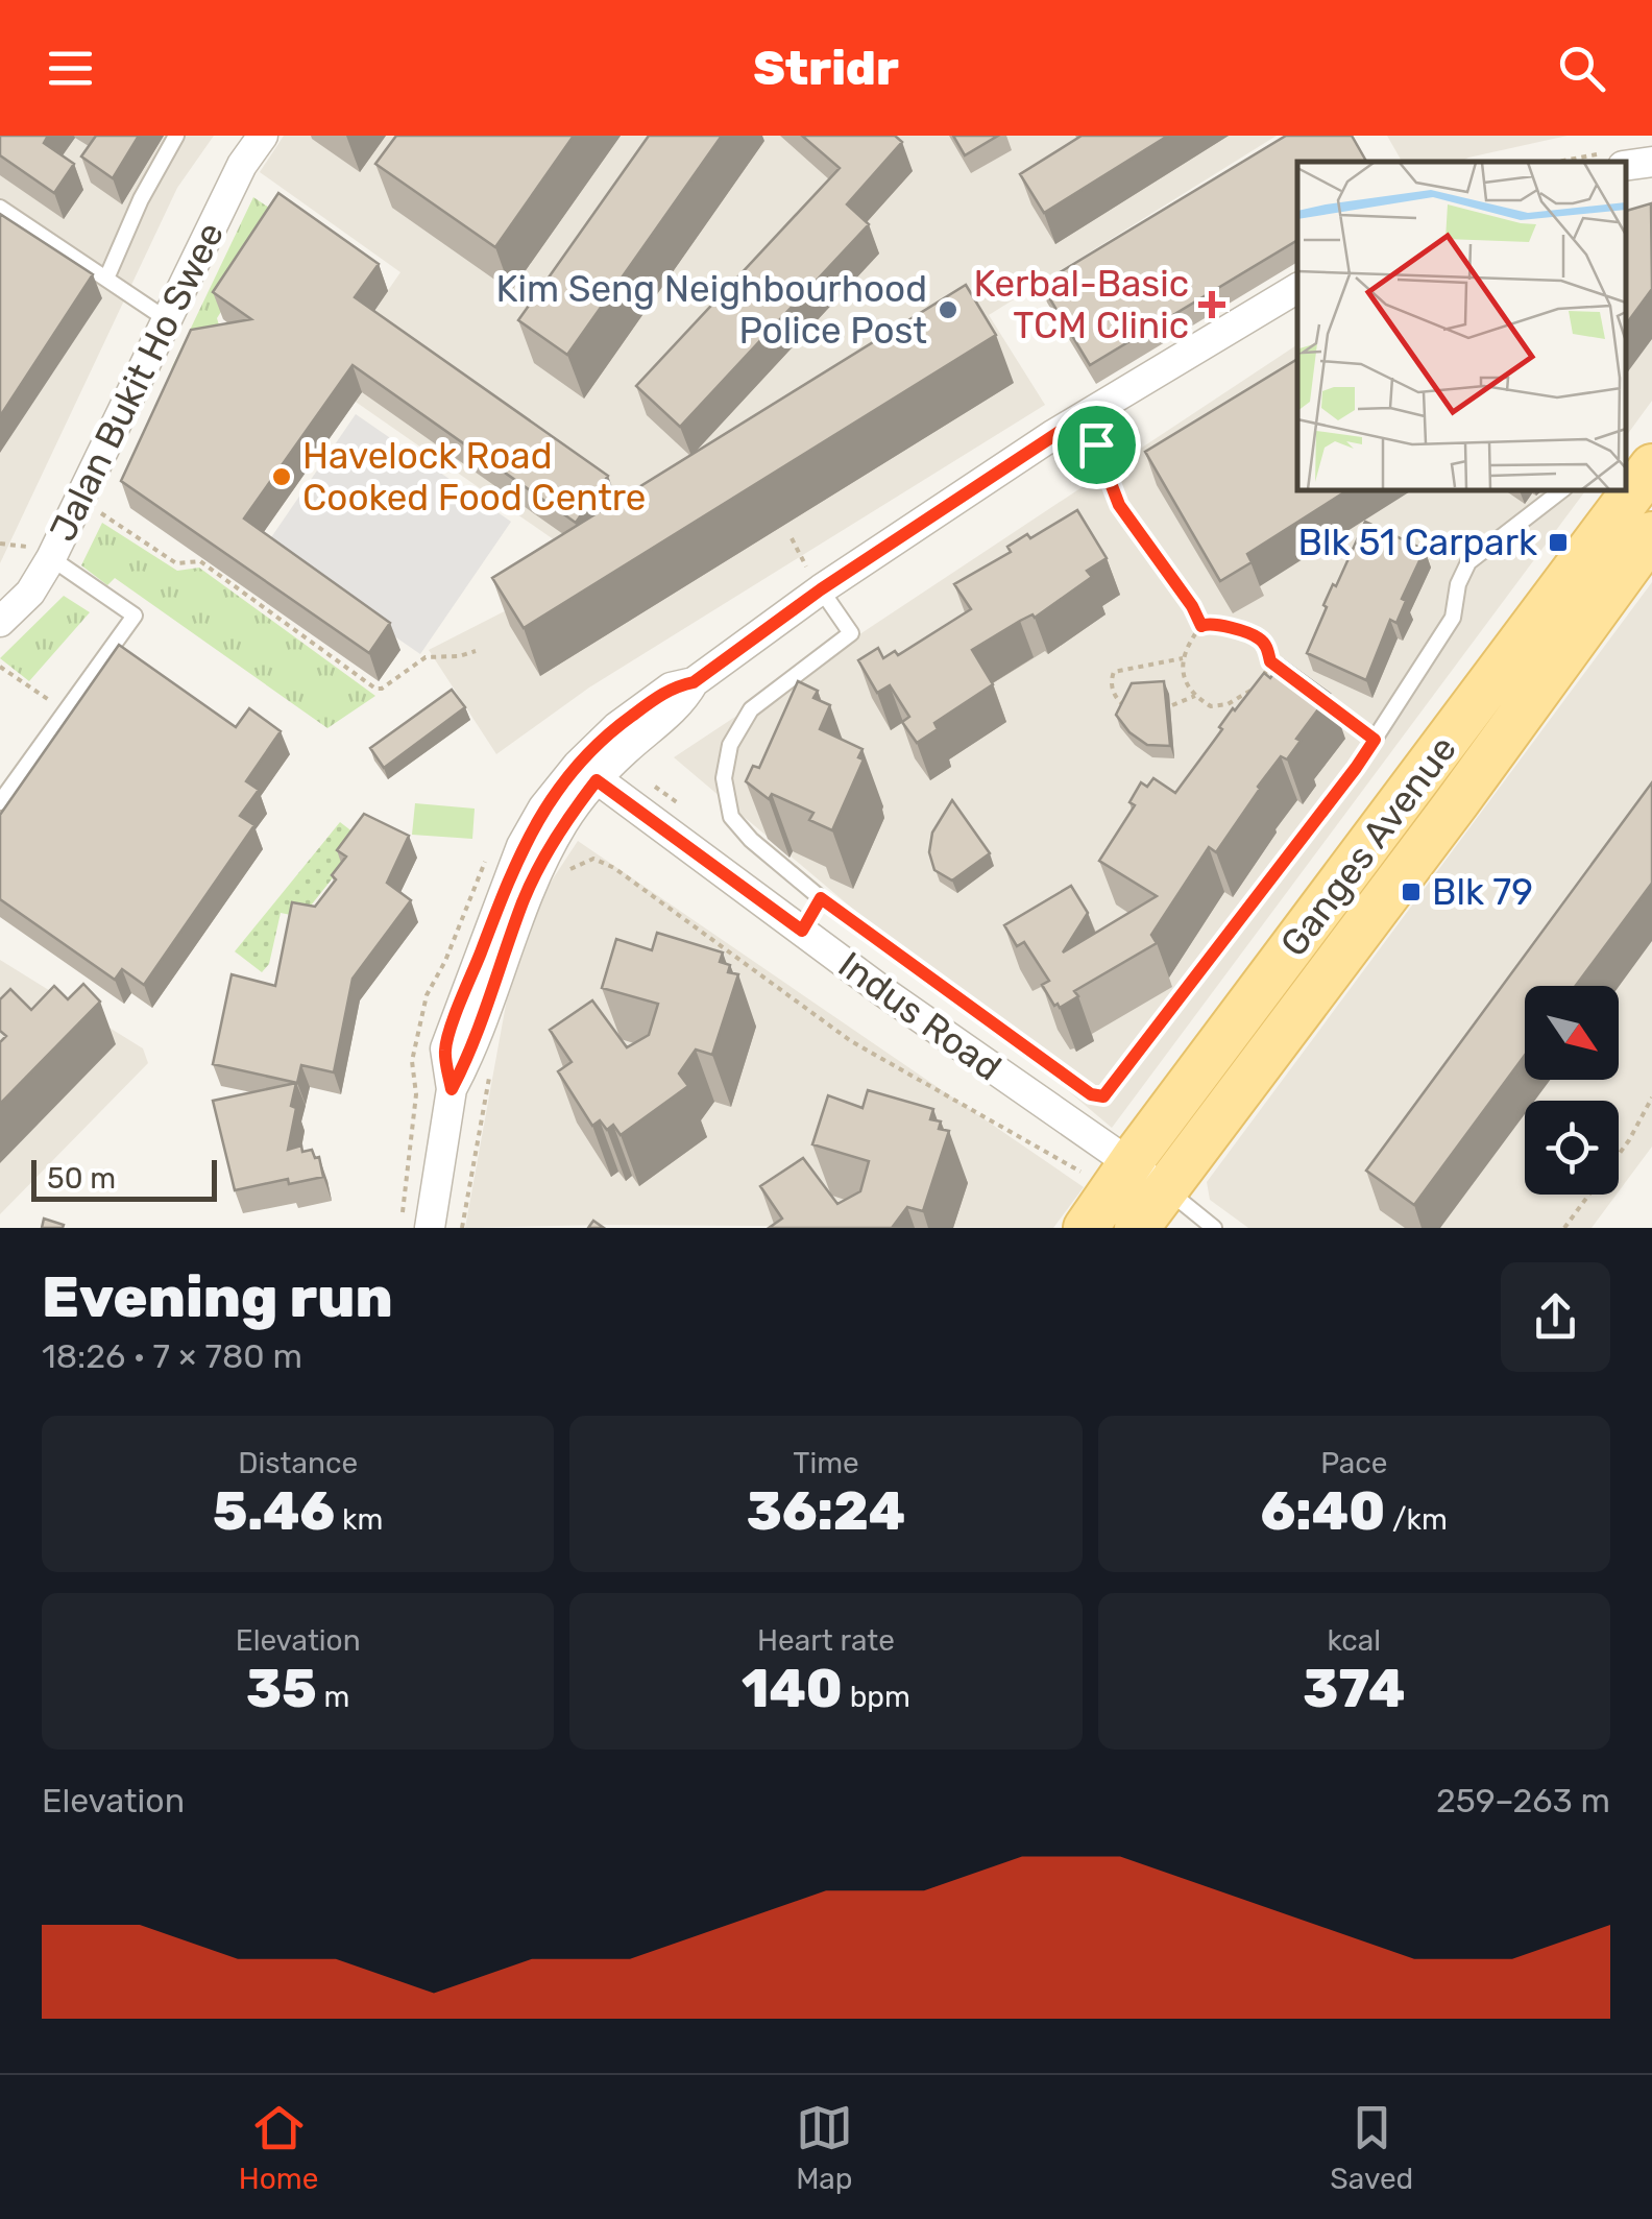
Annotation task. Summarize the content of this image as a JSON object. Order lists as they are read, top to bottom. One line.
{"streets":{"main road":["Ganges Avenue"],"street":["Jalan Bukit Ho Swee","Indus Road"]},"crossings":[["Ganges Avenue","Indus Road"]],"places":{"health":["Kerbal-Basic TCM Clinic"],"other":["Kim Seng Neighbourhood Police Post","Havelock Road Cooked Food Centre"],"transit":["Blk 51 Carpark","Blk 79"]},"scale_bar":"50 m","north":"bottom right","page":{"header":"Stridr","scale":"50 m","heading":["Evening run","18:26 · 7 × 780 m"],"stats":[["Distance","5.46 km"],["Time","36:24"],["Pace","6:40 /km"],["Elevation","35 m"],["Heart rate","140 bpm"],["kcal","374"]],"chart":["Elevation","259–263 m"],"tabs":["Home","Map","Saved"]}}
